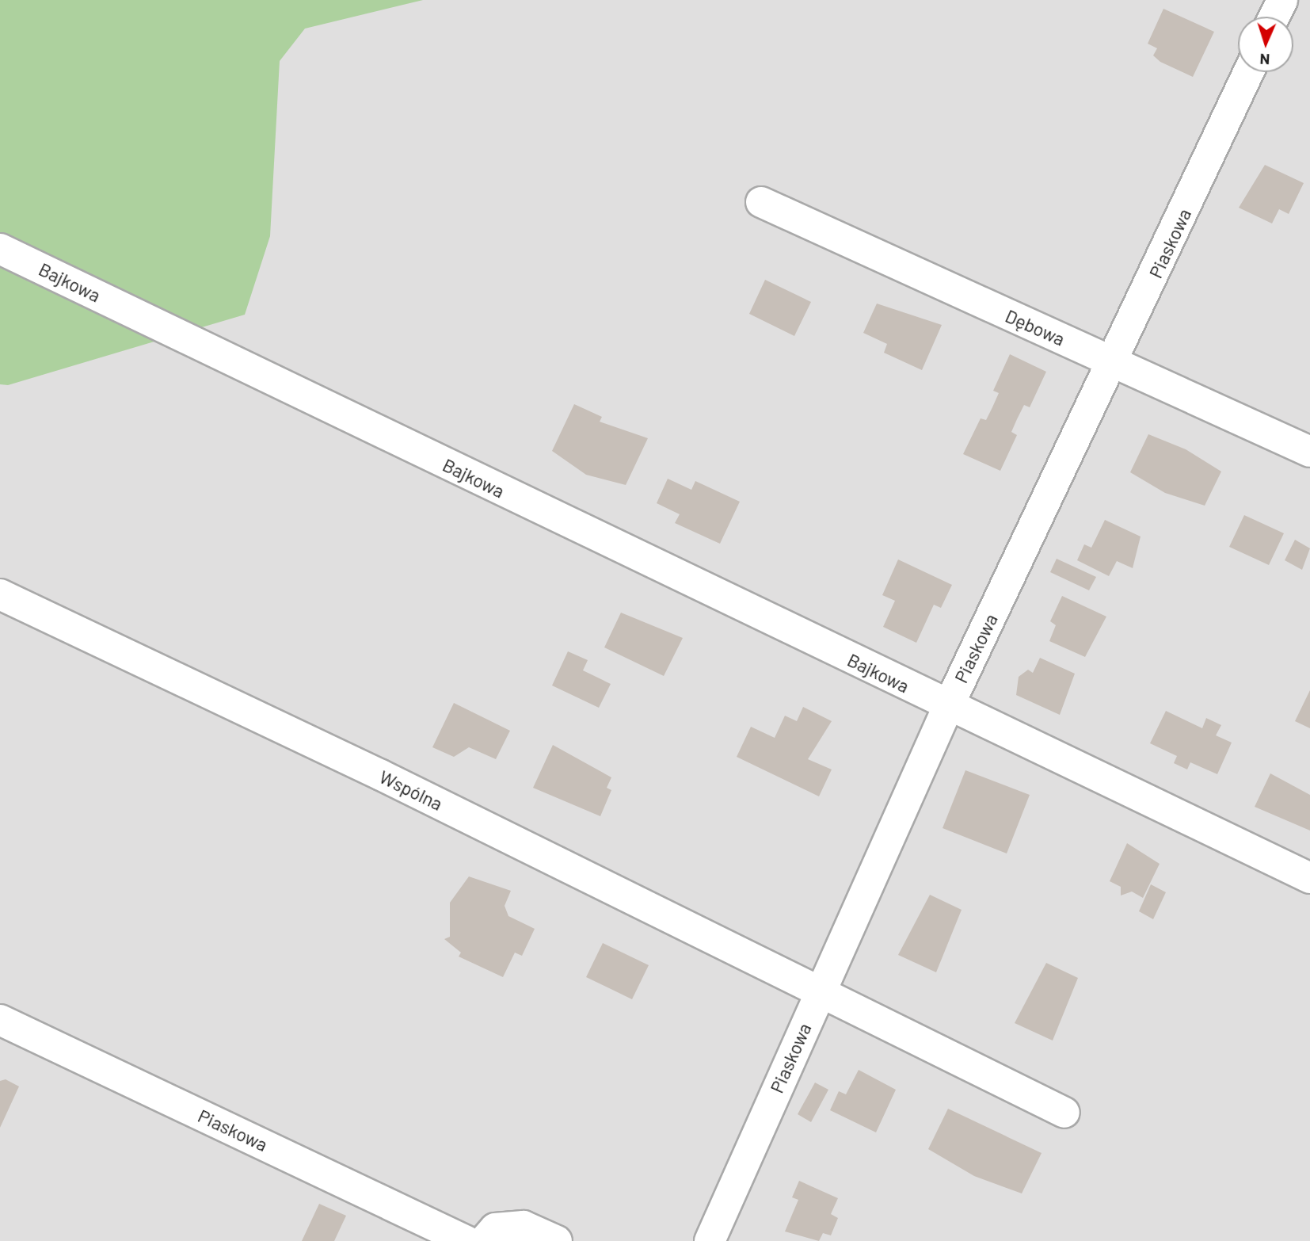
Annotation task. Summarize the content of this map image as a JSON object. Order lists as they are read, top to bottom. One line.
{"streets":{"street":["Piaskowa","Bajkowa","Dębowa","Wspólna"]},"crossings":[["Piaskowa","Bajkowa"],["Piaskowa","Dębowa"],["Piaskowa","Wspólna"]],"north":"bottom"}
